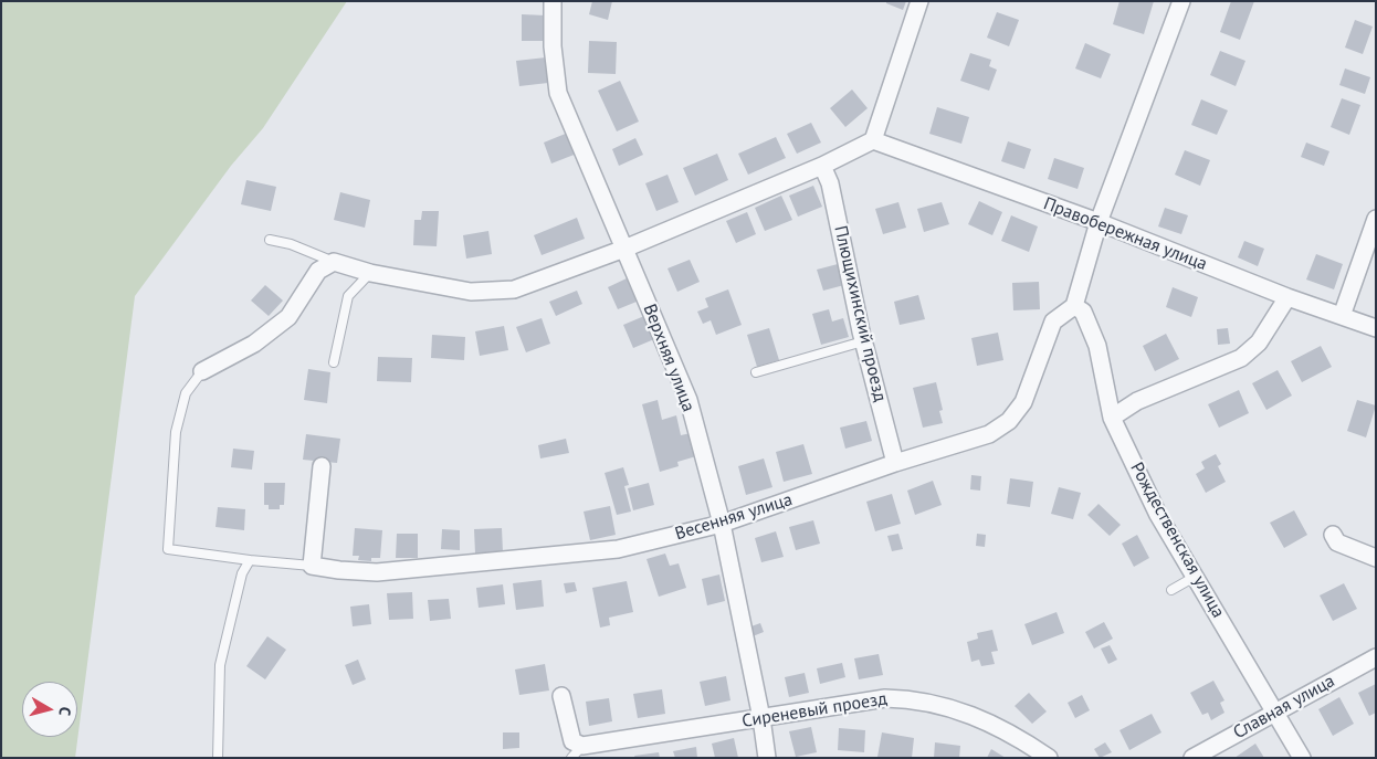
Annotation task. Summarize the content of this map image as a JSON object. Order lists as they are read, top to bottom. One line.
{"streets":{"street":["Правобережная улица","Плющихинский проезд","Верхняя улица","Весенняя улица","Рождественская улица","Славная улица","Сиреневый проезд"]},"crossings":[["Плющихинский проезд","Весенняя улица"],["Верхняя улица","Весенняя улица"],["Верхняя улица","Сиреневый проезд"],["Весенняя улица","Рождественская улица"],["Рождественская улица","Славная улица"]],"north":"right"}
